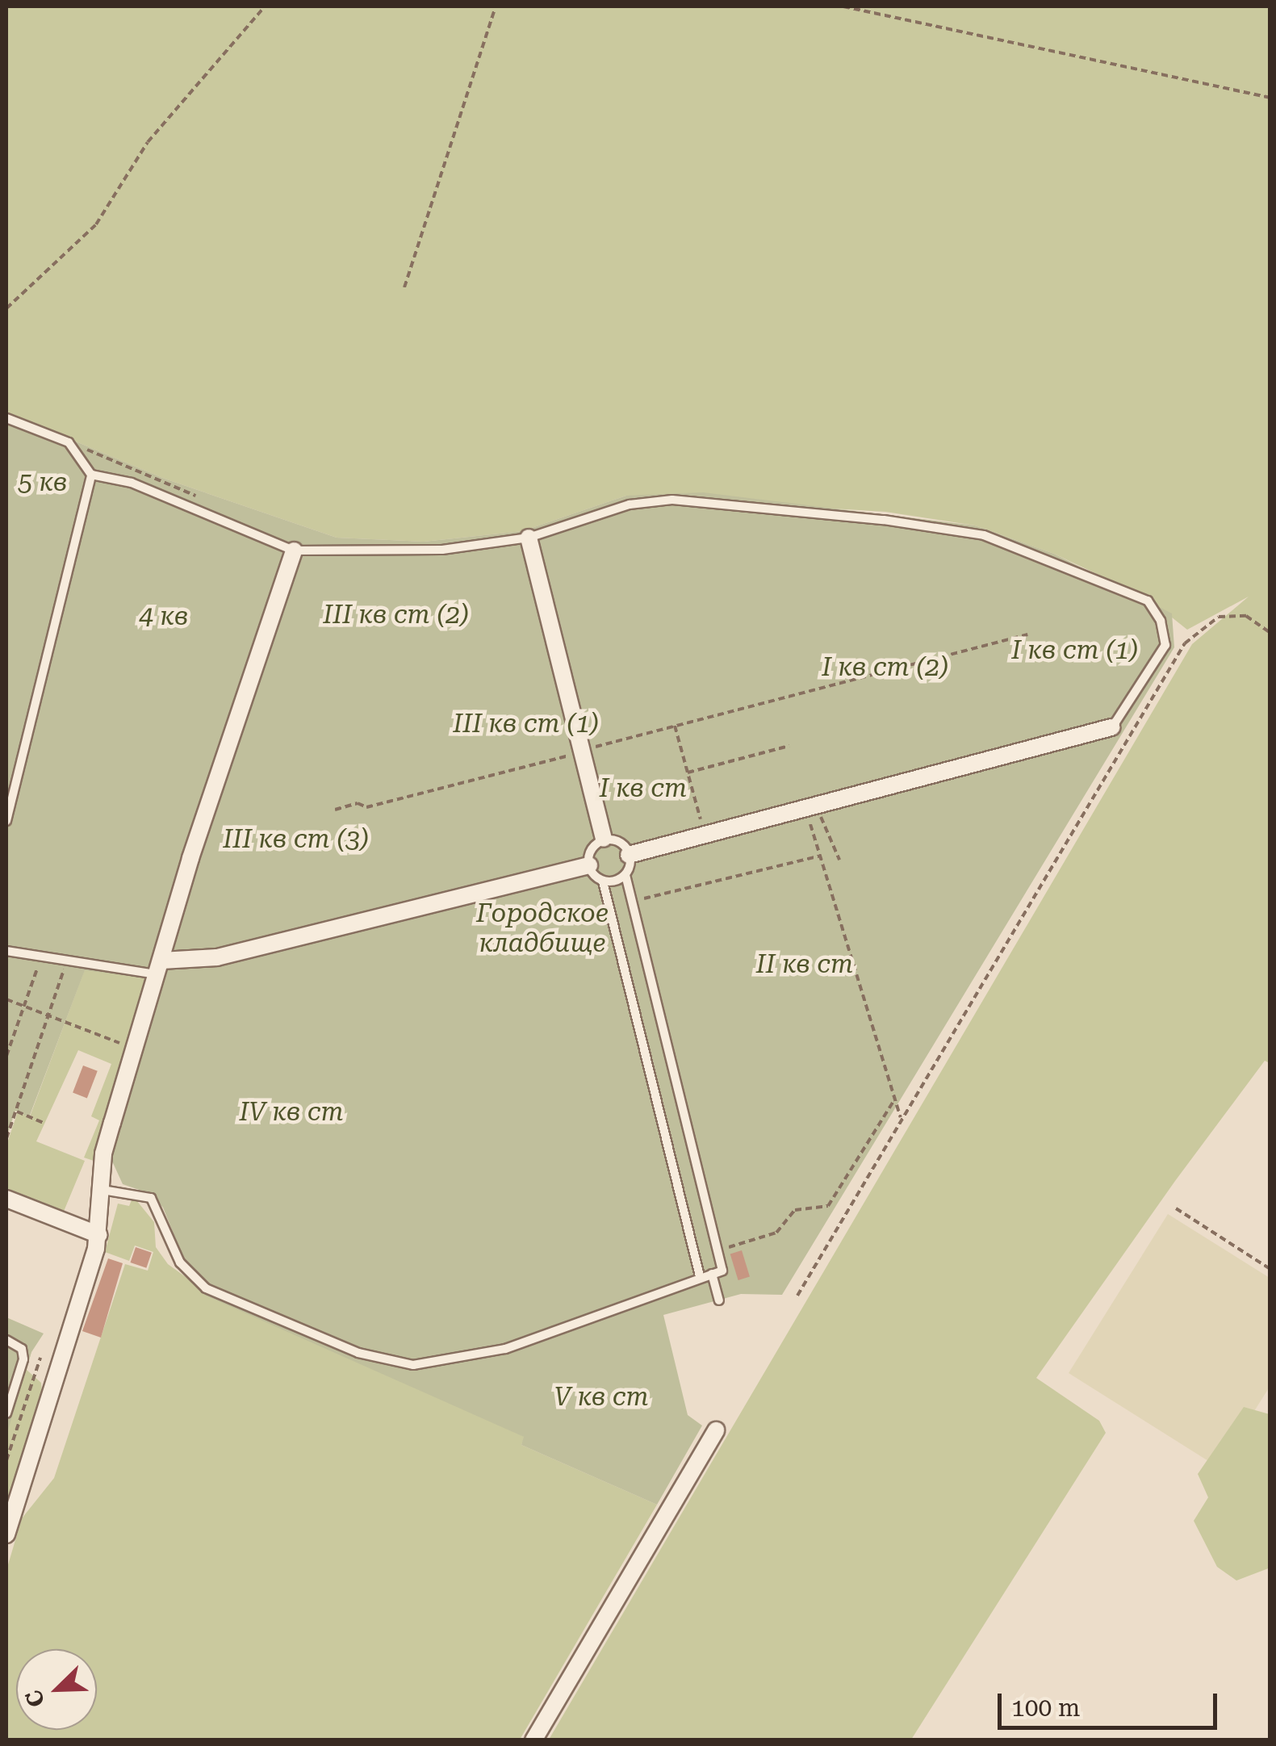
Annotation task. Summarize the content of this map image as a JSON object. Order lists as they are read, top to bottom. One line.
{"parks":["5 кв","III кв ст (2)","4 кв","I кв ст (1)","I кв ст (2)","III кв ст (1)","I кв ст","III кв ст (3)","Городское кладбище","II кв ст","IV кв ст","V кв ст"],"scale_bar":"100 m","north":"bottom left"}
